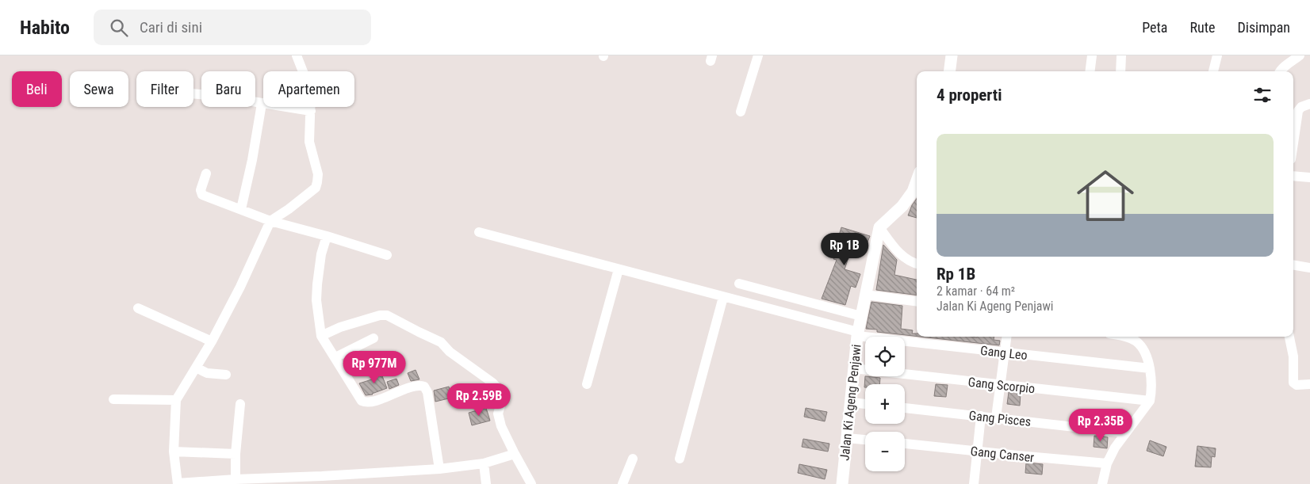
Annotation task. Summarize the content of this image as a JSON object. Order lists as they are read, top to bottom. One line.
{"streets":{"main road":["Jalan Ki Ageng Penjawi"],"street":["Gang Leo","Gang Scorpio","Gang Pisces","Gang Canser"]},"crossings":[["Gang Leo","Jalan Ki Ageng Penjawi"],["Gang Scorpio","Jalan Ki Ageng Penjawi"]],"page":{"header":"Habito","search":"Cari di sini","nav":["Peta","Rute","Disimpan"],"chip":["Beli","Sewa","Filter","Baru","Apartemen"],"heading":"4 properti","list":[{"name":"Rp 1B","note":"2 kamar · 64 m² · Jalan Ki Ageng Penjawi"}],"price":["Rp 1B","Rp 977M","Rp 2.59B","Rp 2.35B"],"map_buttons":["+","−"]}}
